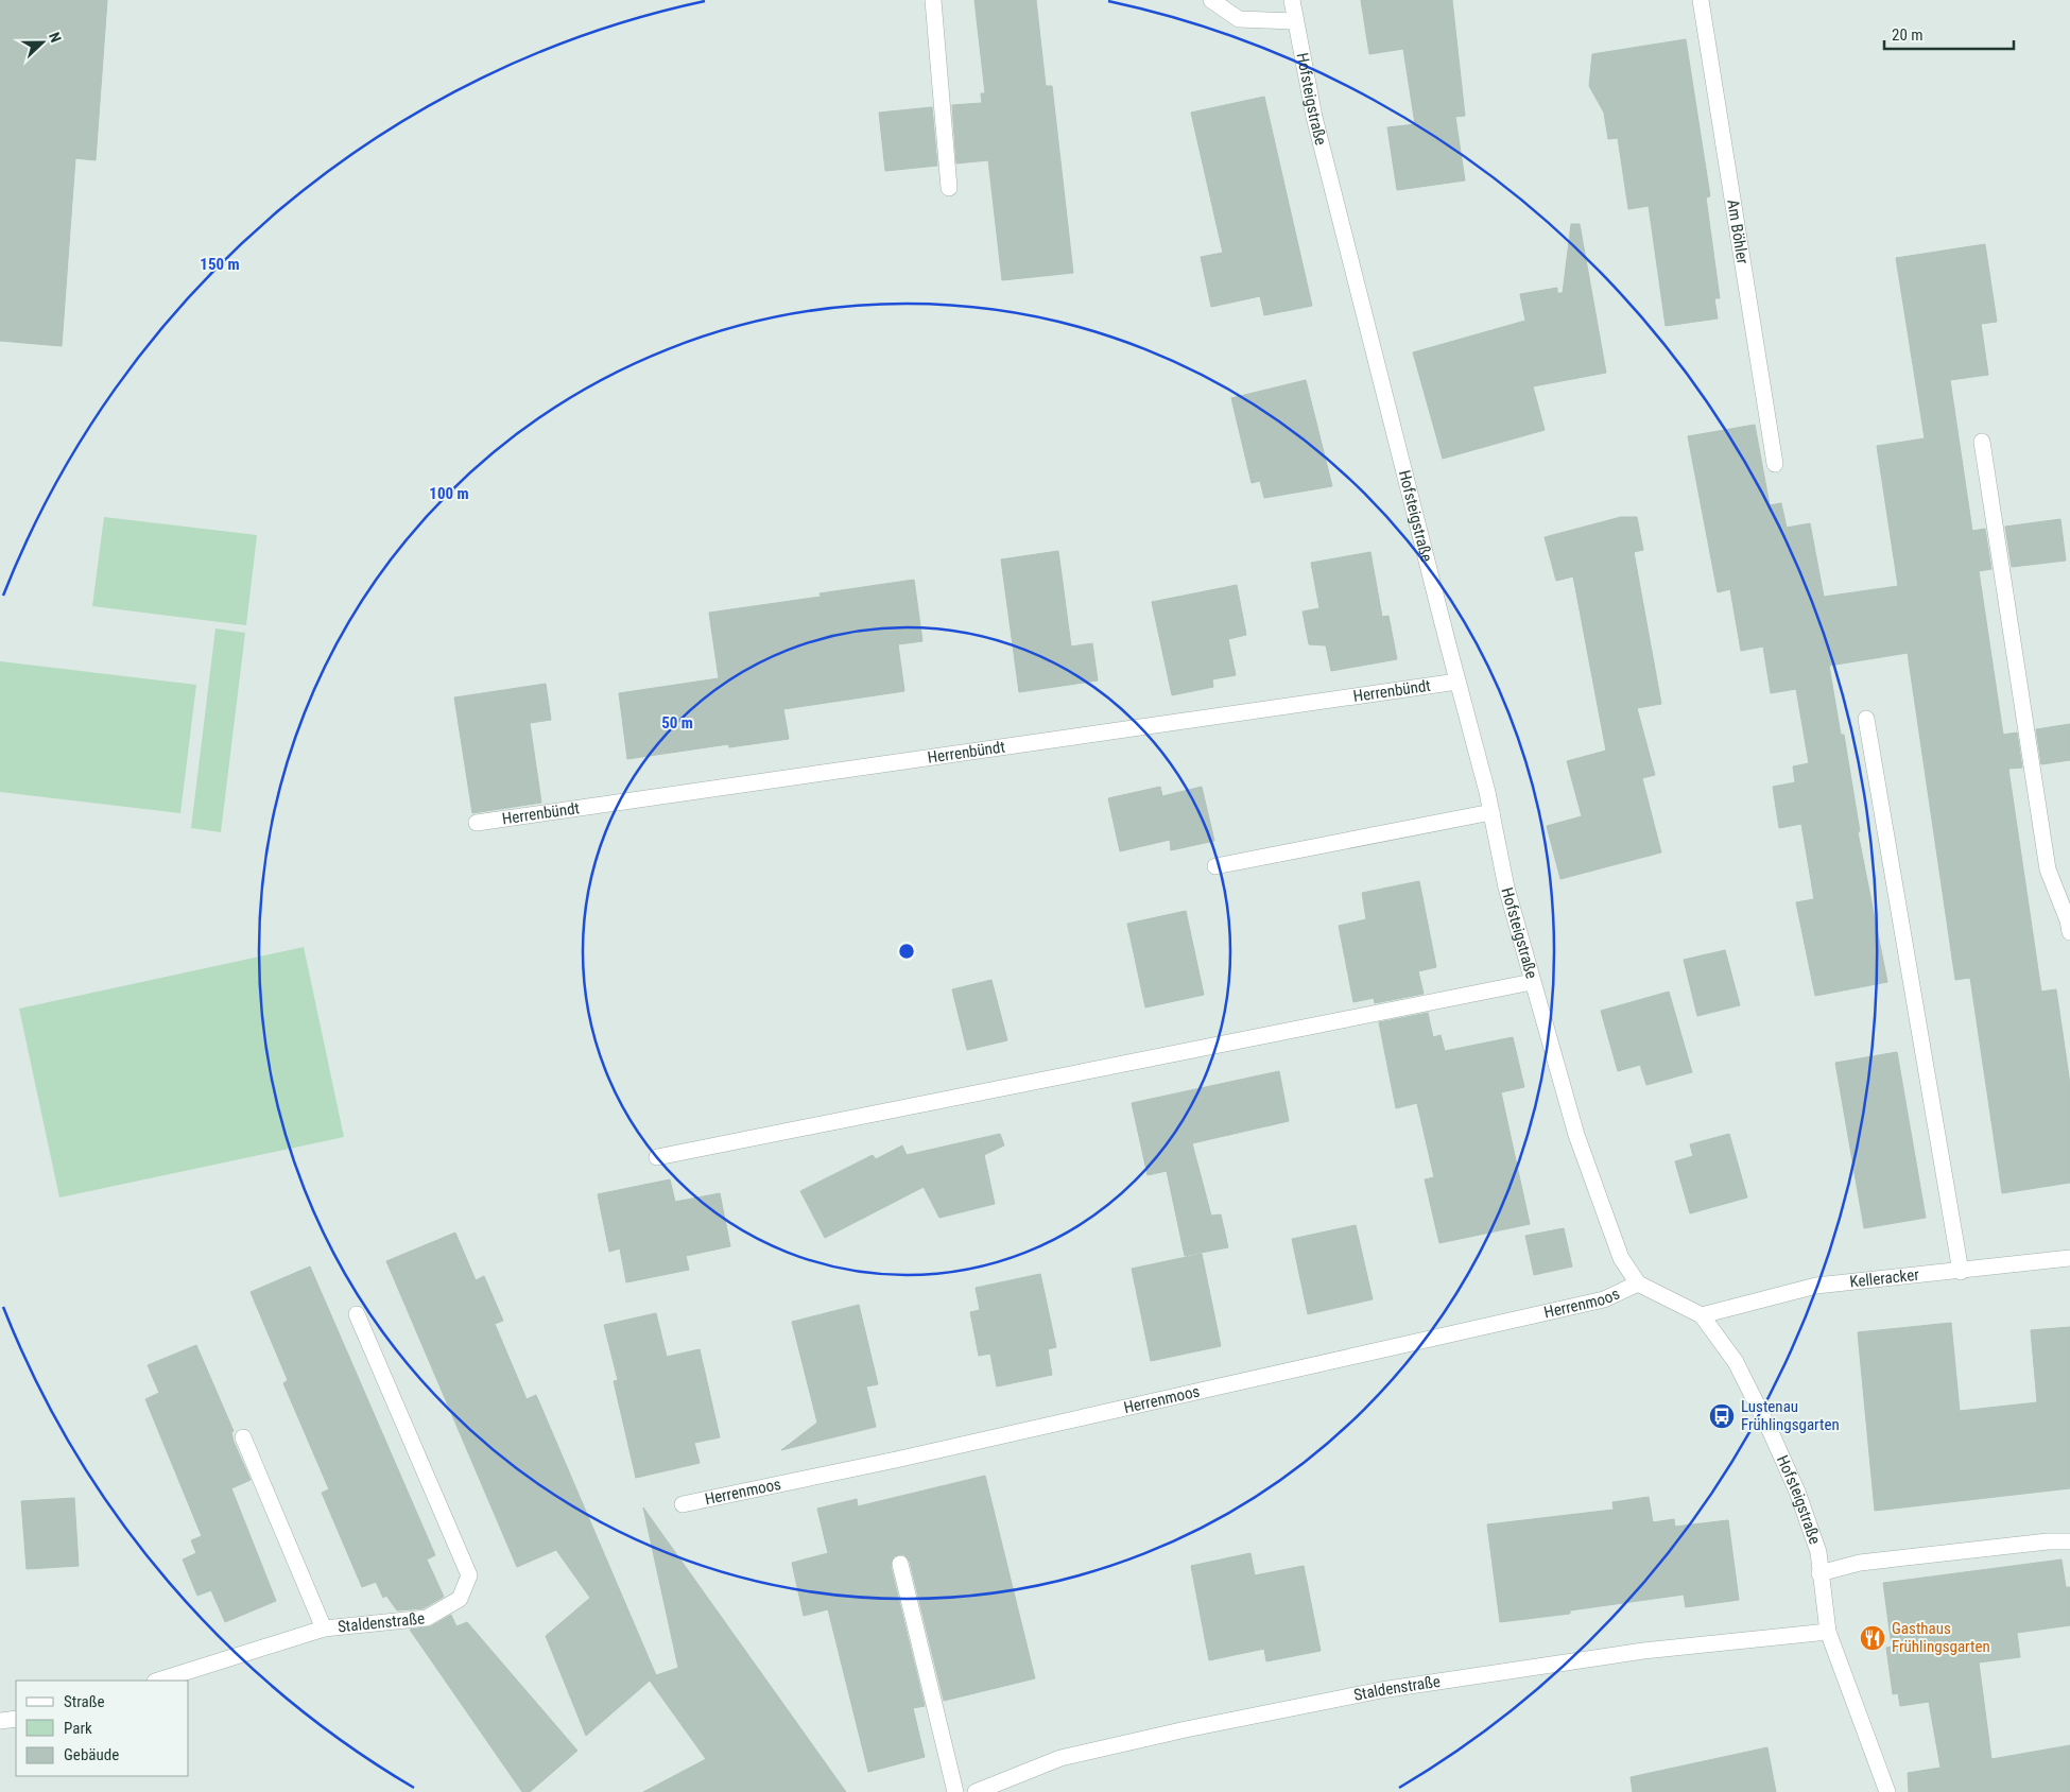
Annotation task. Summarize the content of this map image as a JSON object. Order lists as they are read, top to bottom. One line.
{"streets":{"street":["Hofsteigstraße","Am Böhler","Herrenbündt","Kelleracker","Herrenmoos","Staldenstraße"]},"crossings":[["Hofsteigstraße","Herrenbündt"],["Hofsteigstraße","Kelleracker"],["Hofsteigstraße","Herrenmoos"],["Hofsteigstraße","Staldenstraße"]],"places":{"bus stop":["Lustenau Frühlingsgarten"],"restaurant":["Gasthaus Frühlingsgarten"]},"legend":["Straße","Park","Gebäude"],"scale_bar":"20 m","north":"right","rings":["150 m","100 m","50 m"]}
